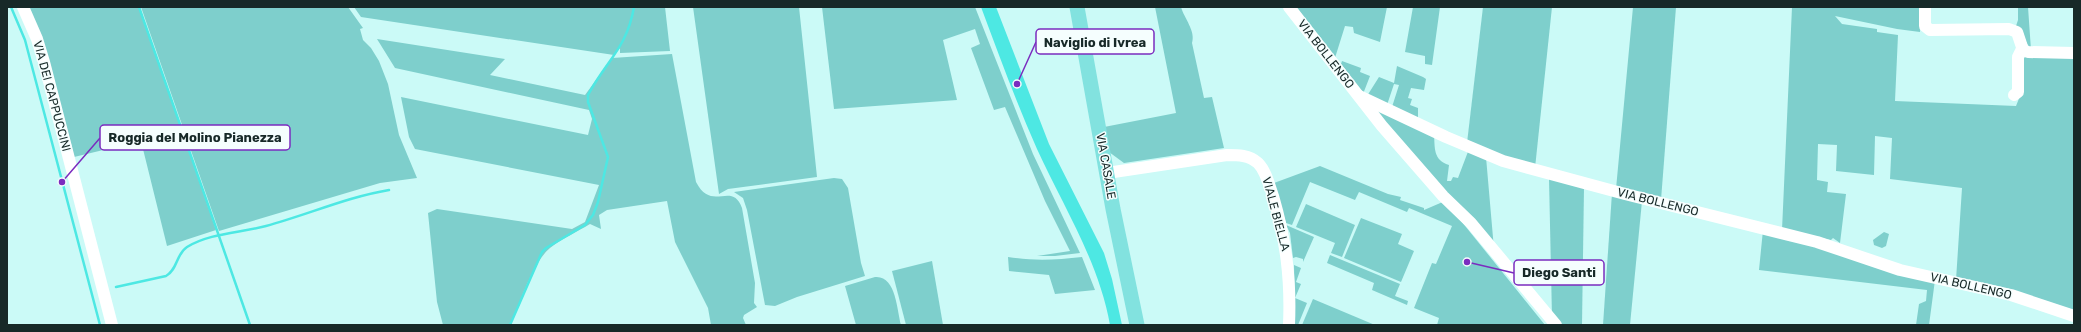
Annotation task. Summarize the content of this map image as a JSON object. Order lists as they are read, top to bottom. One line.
{"streets":{"main road":["VIA CASALE"],"street":["VIA BOLLENGO","VIA DEI CAPPUCCINI","VIALE BIELLA"]},"crossings":[["VIA CASALE","VIALE BIELLA"]],"places":["Naviglio di Ivrea","Roggia del Molino Pianezza","Diego Santi"]}
